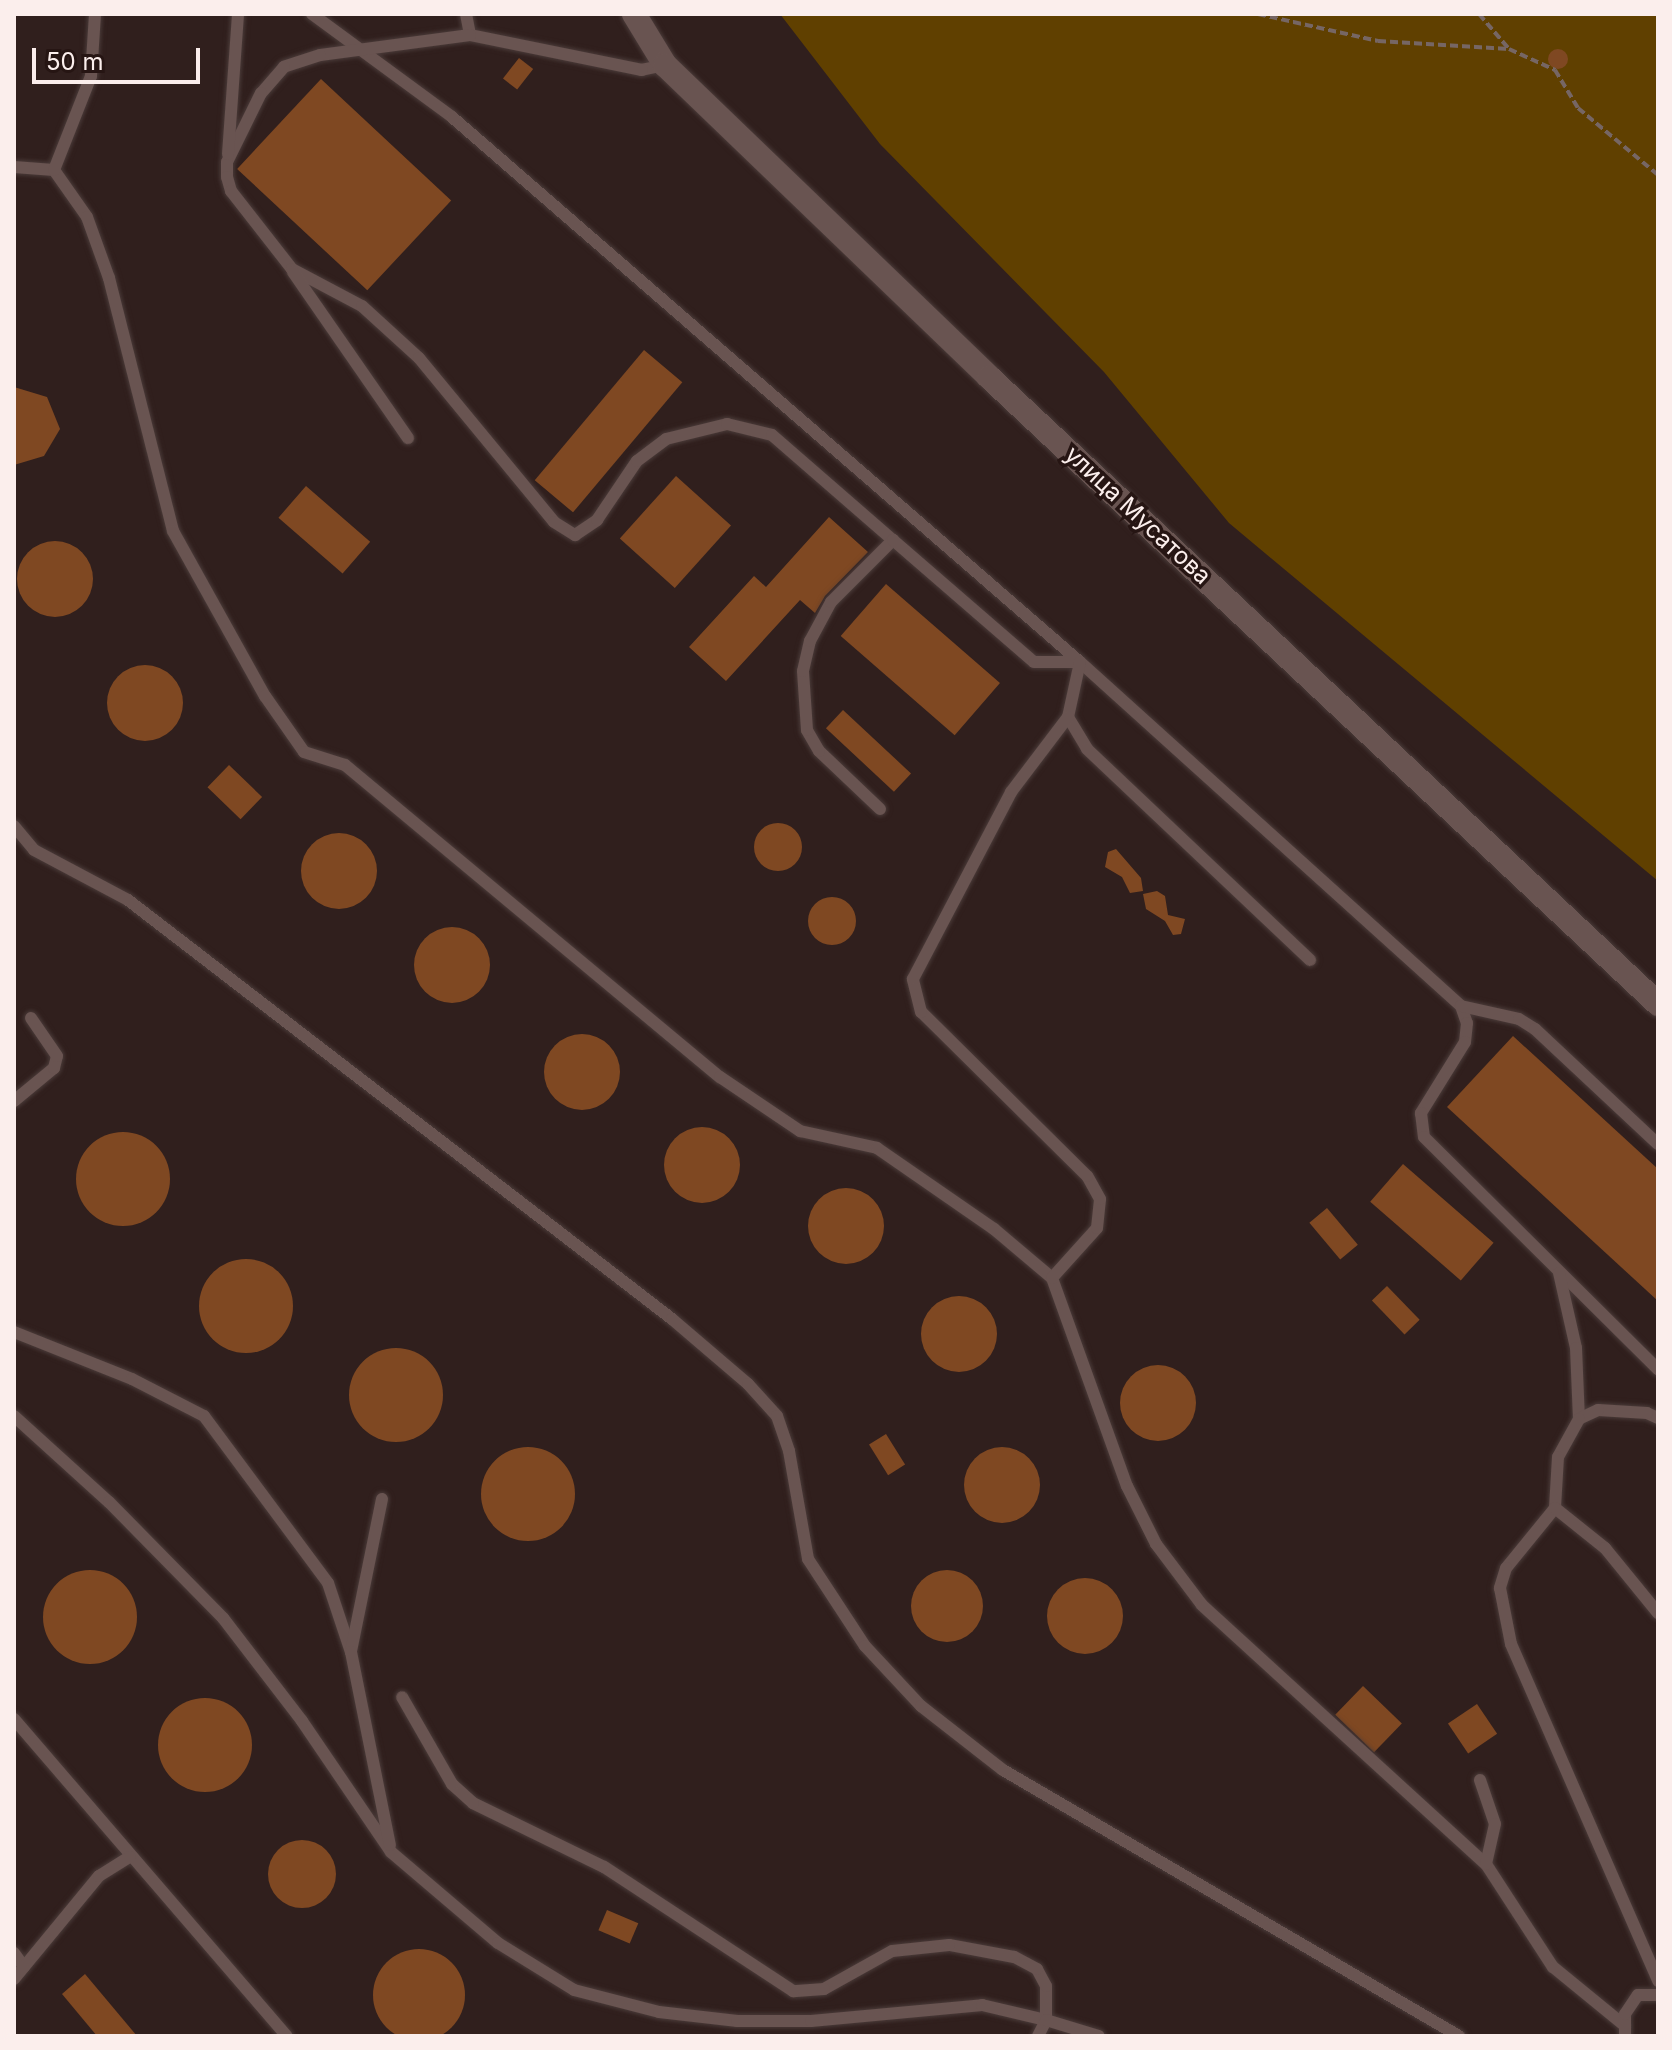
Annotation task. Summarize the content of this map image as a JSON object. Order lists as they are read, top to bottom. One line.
{"streets":{"street":["улица Мусатова"]},"scale_bar":"50 m"}
